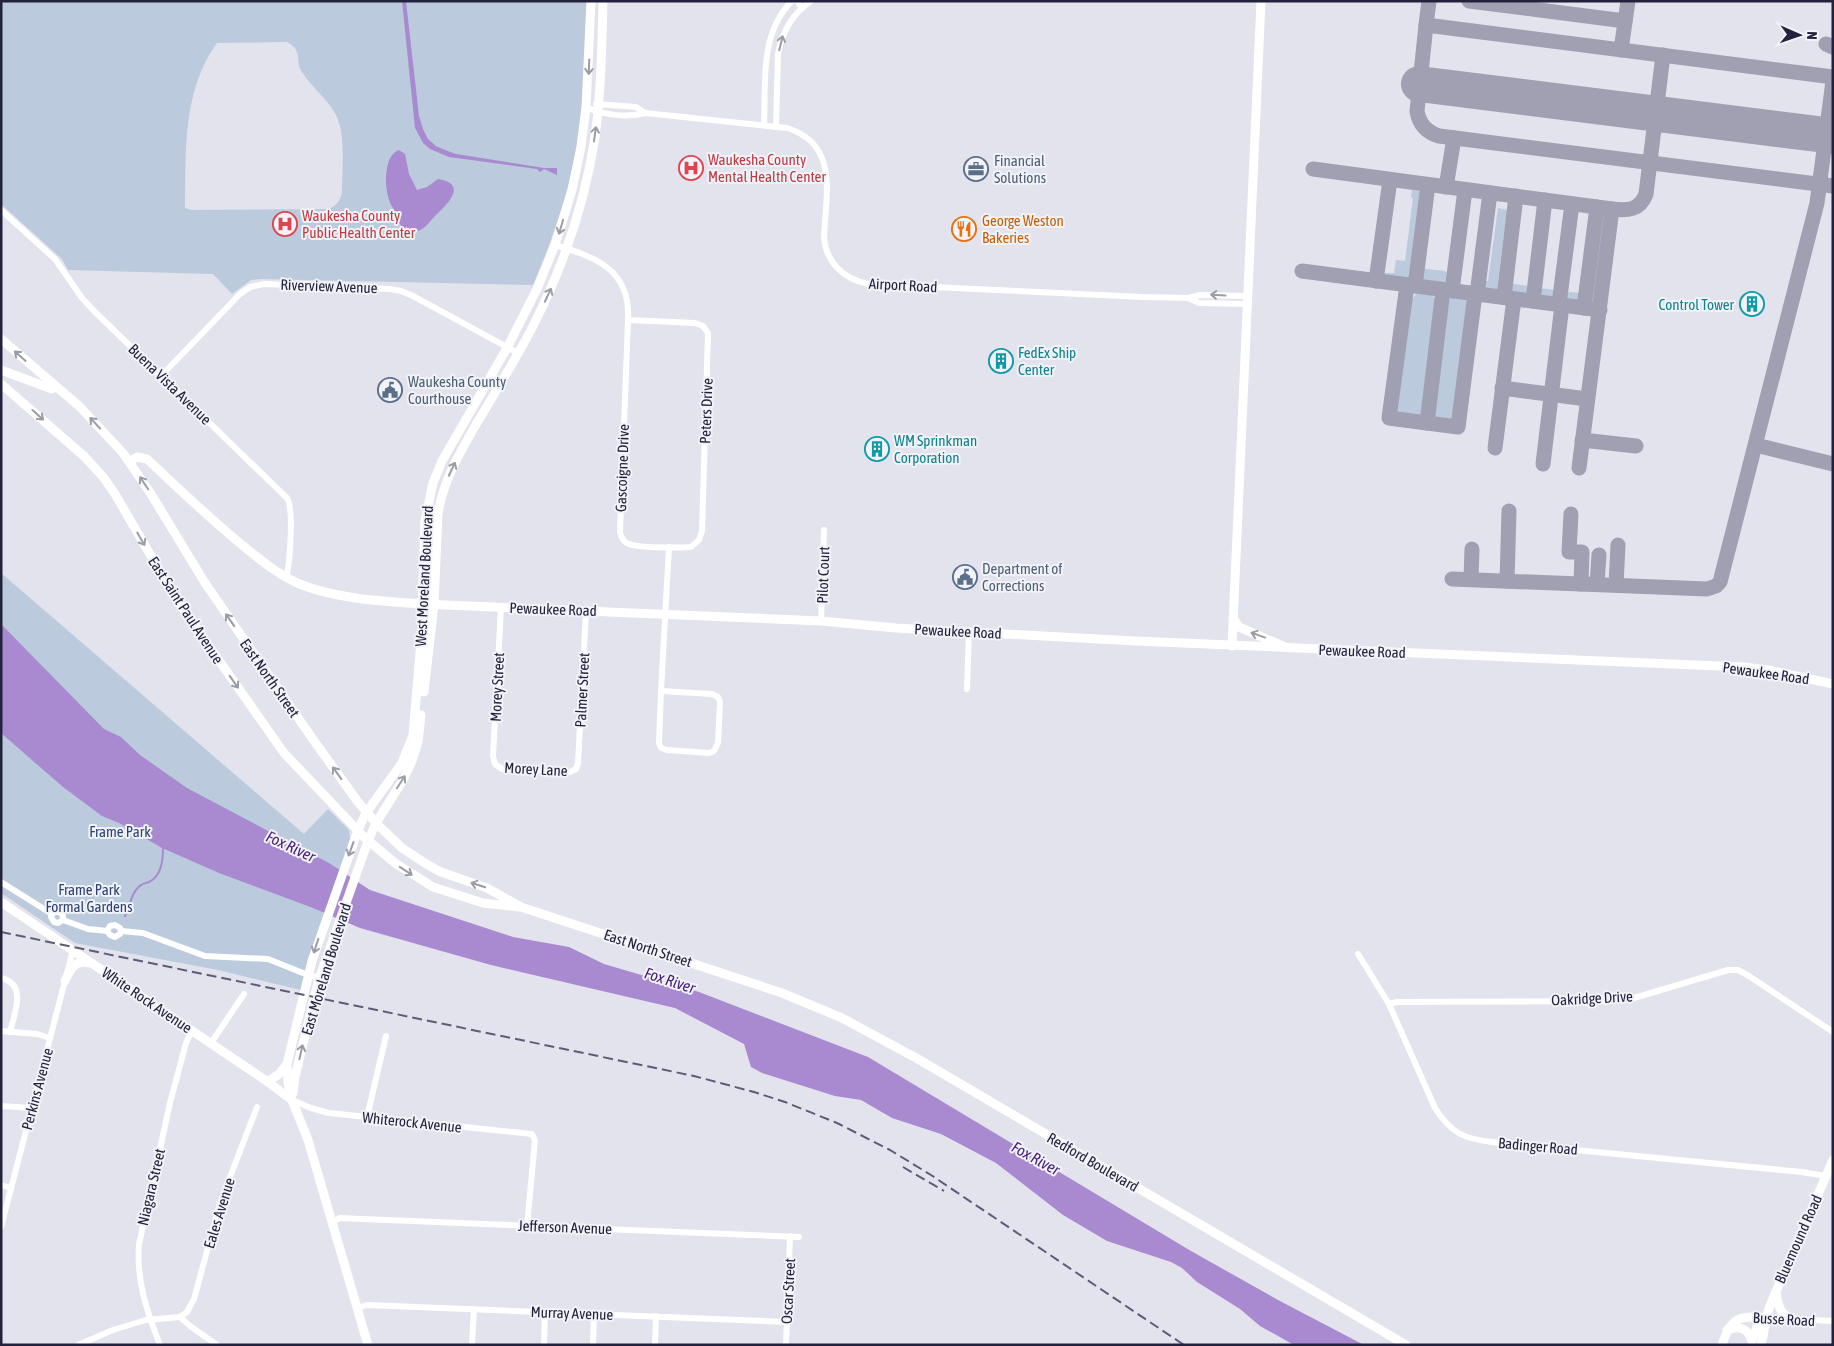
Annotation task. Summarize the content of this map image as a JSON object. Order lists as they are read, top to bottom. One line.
{"streets":{"main road":["West Moreland Boulevard","Pewaukee Road","East Saint Paul Avenue","East North Street","East Moreland Boulevard","White Rock Avenue","Redford Boulevard","Bluemound Road","Busse Road"],"street":["Airport Road","Riverview Avenue","Buena Vista Avenue","Peters Drive","Gascoigne Drive","Pilot Court","Morey Street","Palmer Street","Morey Lane","Oakridge Drive","Perkins Avenue","Whiterock Avenue","Badinger Road","Niagara Street","Eales Avenue","Jefferson Avenue","Oscar Street","Murray Avenue"]},"crossings":[["Airport Road","West Moreland Boulevard"],["Riverview Avenue","Buena Vista Avenue"],["Riverview Avenue","West Moreland Boulevard"],["Buena Vista Avenue","Pewaukee Road"],["Peters Drive","Gascoigne Drive"],["Gascoigne Drive","West Moreland Boulevard"],["Pilot Court","Pewaukee Road"],["West Moreland Boulevard","Pewaukee Road"],["West Moreland Boulevard","East Saint Paul Avenue"],["West Moreland Boulevard","East North Street"],["West Moreland Boulevard","East Moreland Boulevard"],["Pewaukee Road","East North Street"],["Pewaukee Road","Morey Street"],["Pewaukee Road","Palmer Street"],["East Saint Paul Avenue","East North Street"],["East Saint Paul Avenue","East Moreland Boulevard"],["East North Street","East Moreland Boulevard"],["East North Street","Redford Boulevard"],["Morey Street","Morey Lane"],["Palmer Street","Morey Lane"],["East Moreland Boulevard","White Rock Avenue"],["East Moreland Boulevard","Whiterock Avenue"],["East Moreland Boulevard","Jefferson Avenue"],["East Moreland Boulevard","Murray Avenue"],["Oakridge Drive","Badinger Road"],["White Rock Avenue","Perkins Avenue"],["White Rock Avenue","Whiterock Avenue"],["White Rock Avenue","Niagara Street"],["Whiterock Avenue","Jefferson Avenue"],["Badinger Road","Bluemound Road"],["Jefferson Avenue","Oscar Street"],["Bluemound Road","Busse Road"],["Oscar Street","Murray Avenue"]],"one_way":["East Saint Paul Avenue"],"water":["Fox River"],"parks":["Frame Park","Frame Park Formal Gardens"],"places":{"hospital":["Waukesha County Mental Health Center","Waukesha County Public Health Center"],"office":["Financial Solutions"],"restaurant":["George Weston Bakeries"],"building":["Control Tower","FedEx Ship Center","WM Sprinkman Corporation"],"public building":["Waukesha County Courthouse","Department of Corrections"]},"north":"right"}
